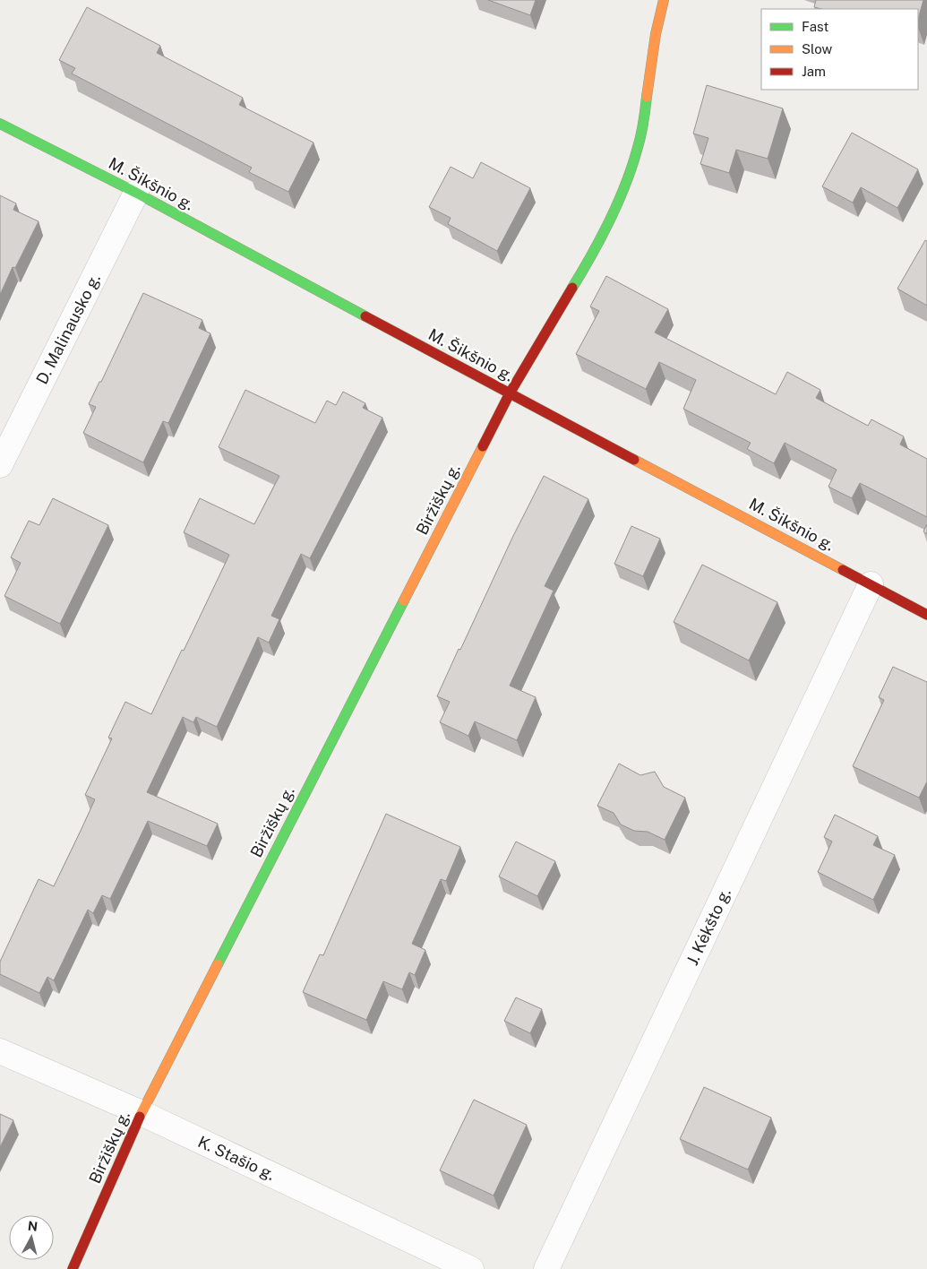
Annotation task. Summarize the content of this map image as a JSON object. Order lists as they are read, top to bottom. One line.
{"streets":{"street":["M. Šikšnio g.","D. Malinausko g.","Biržiškų g.","J. Kėkšto g.","K. Stašio g."]},"crossings":[["M. Šikšnio g.","D. Malinausko g."],["M. Šikšnio g.","Biržiškų g."],["M. Šikšnio g.","J. Kėkšto g."],["Biržiškų g.","K. Stašio g."]],"legend":["Fast","Slow","Jam"],"north":"top"}
